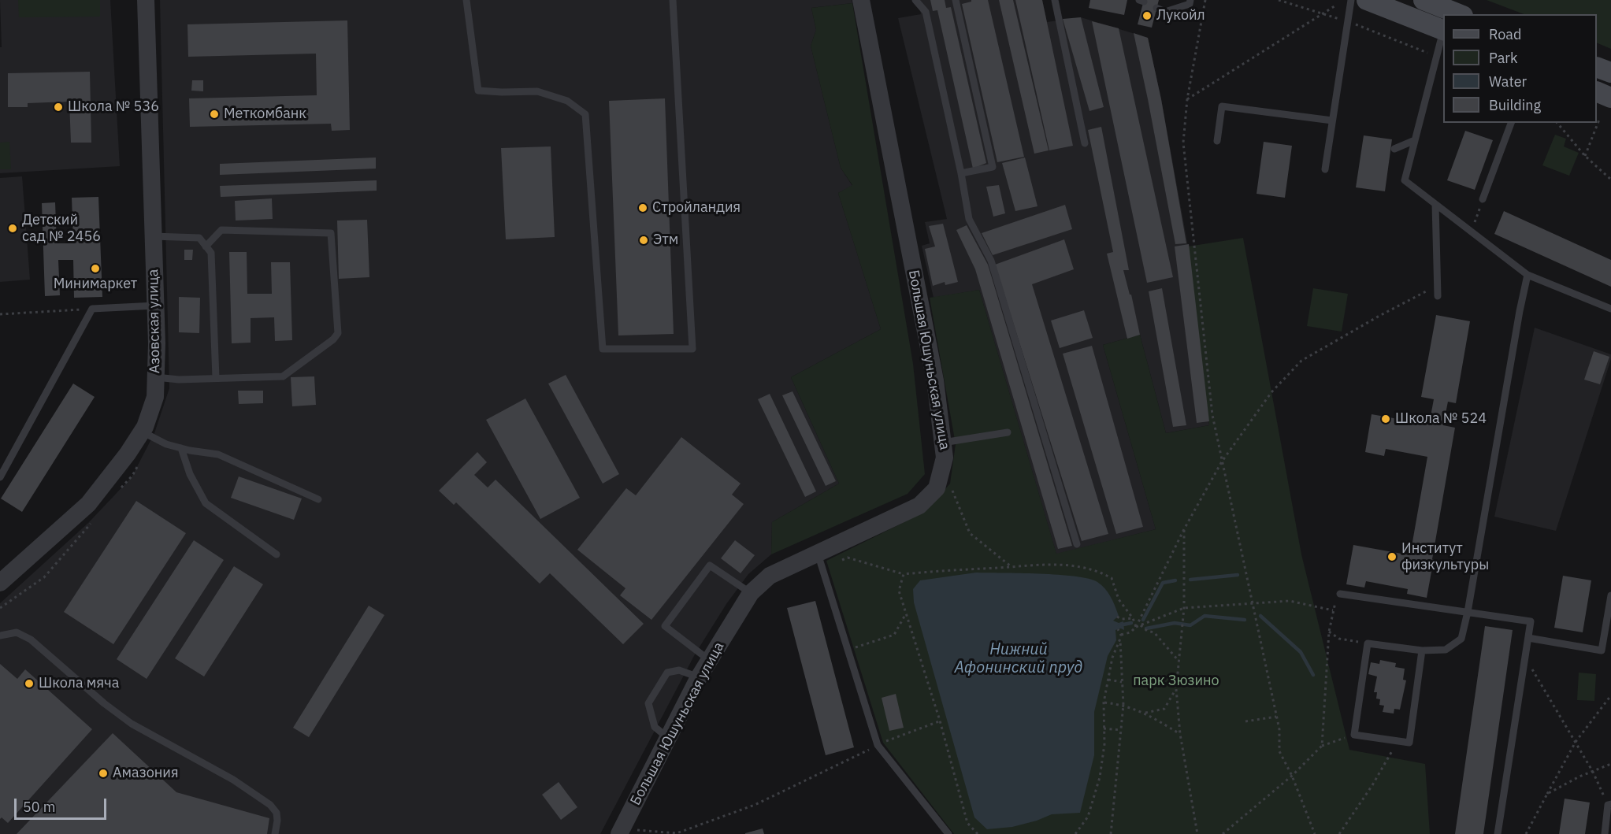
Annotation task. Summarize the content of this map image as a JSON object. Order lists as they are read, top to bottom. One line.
{"streets":{"street":["Азовская улица","Большая Юшуньская улица"]},"water":["Нижний Афонинский пруд"],"parks":["парк Зюзино"],"places":["Лукойл","Школа № 536","Меткомбанк","Стройландия","Детский сад № 2456","Этм","Минимаркет","Школа № 524","Институт физкультуры","Школа мяча","Амазония"],"legend":["Road","Park","Water","Building"],"scale_bar":"50 m"}
